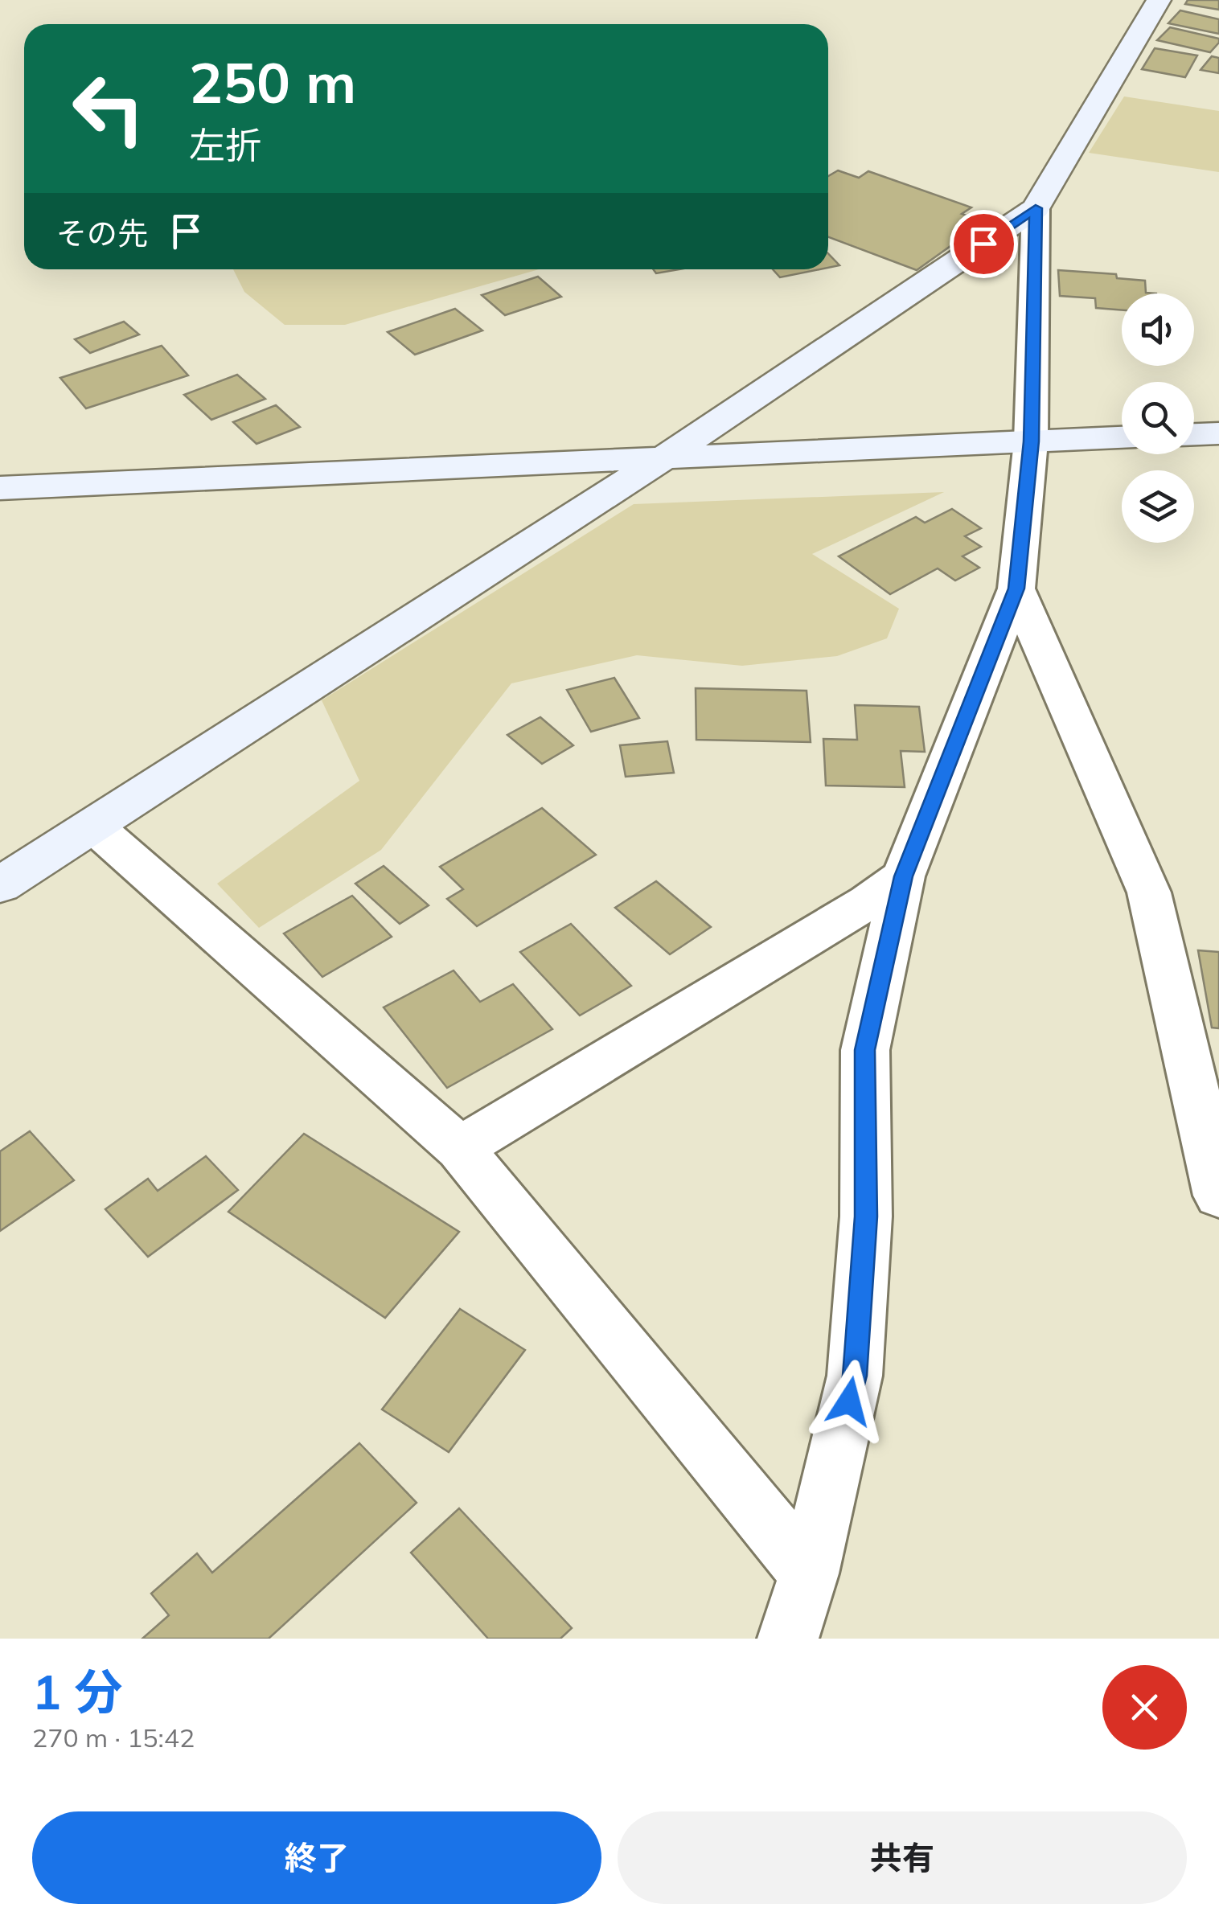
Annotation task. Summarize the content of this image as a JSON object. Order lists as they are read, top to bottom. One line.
{"page":{"turn":["250 m","左折"],"then":"その先","heading":["1 分","270 m · 15:42"],"buttons":["終了","共有"]}}
